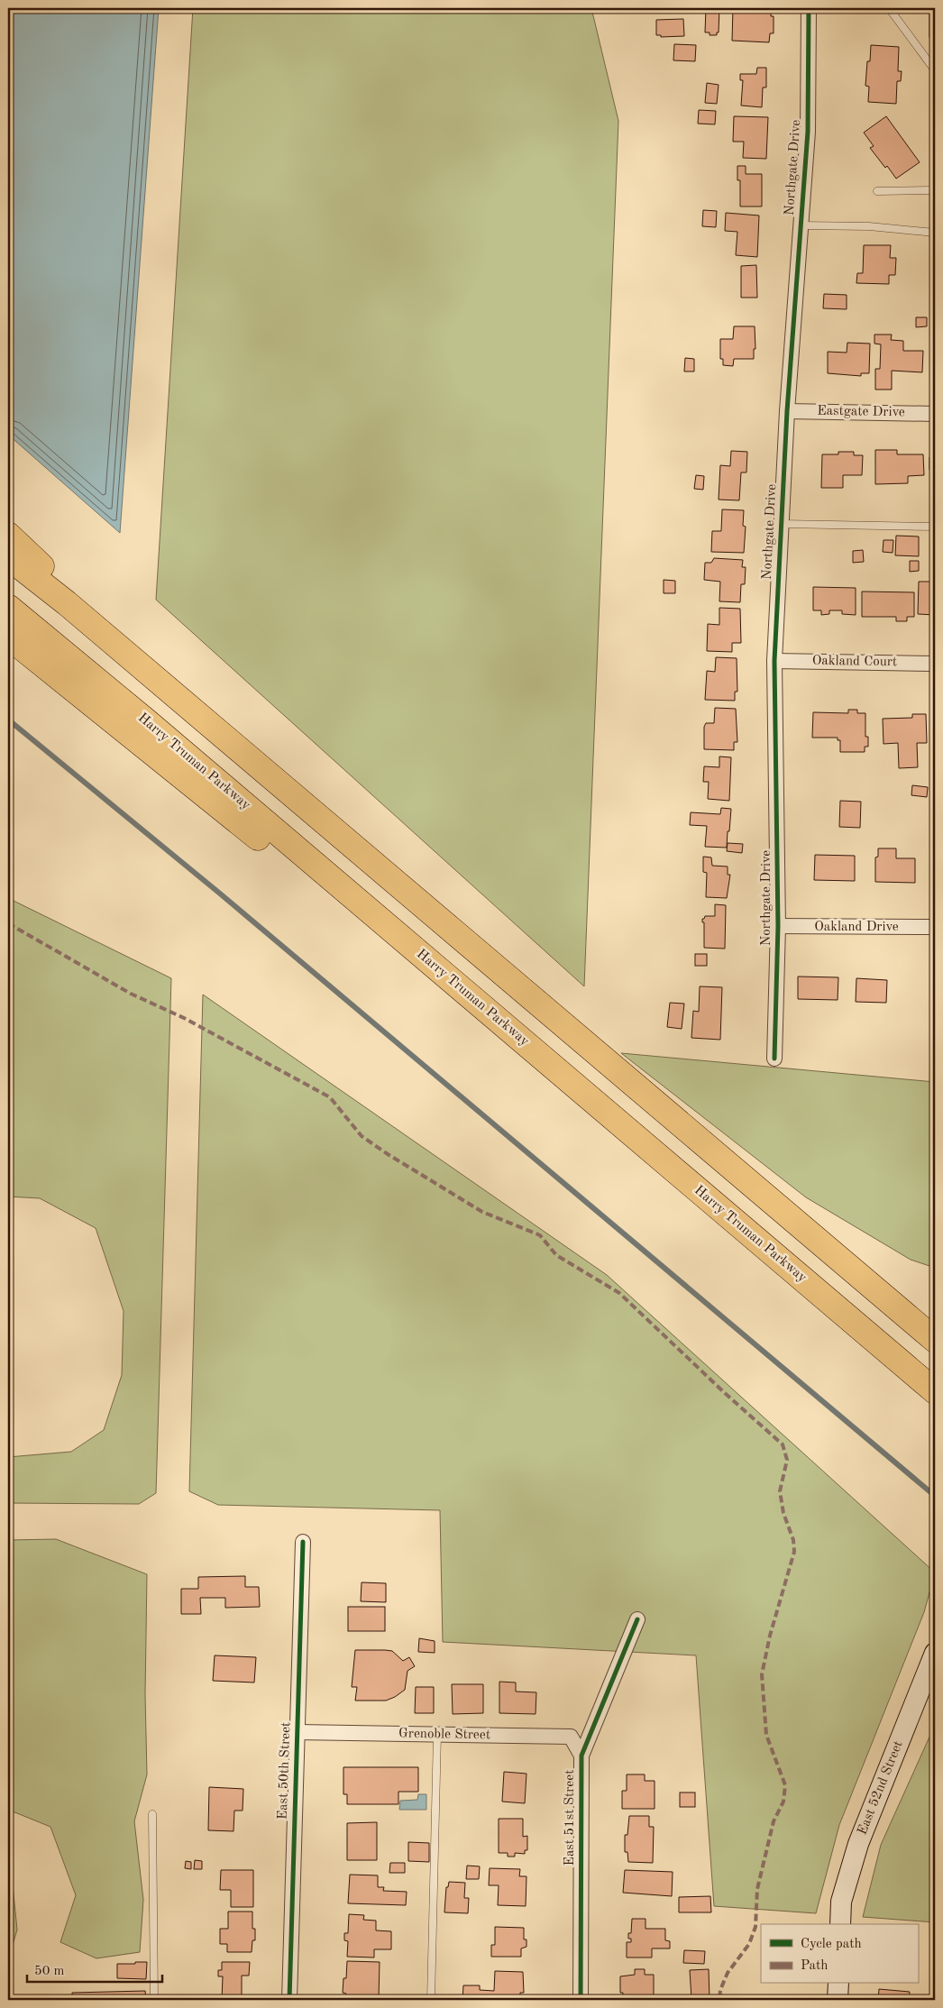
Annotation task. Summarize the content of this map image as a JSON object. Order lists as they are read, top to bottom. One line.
{"streets":{"highway":["Harry Truman Parkway"],"main road":["East 52nd Street"],"street":["Northgate Drive","Eastgate Drive","Oakland Court","Oakland Drive","Grenoble Street","East 50th Street","East 51st Street"]},"crossings":[["Northgate Drive","Eastgate Drive"],["Northgate Drive","Oakland Court"],["Northgate Drive","Oakland Drive"],["Grenoble Street","East 50th Street"],["Grenoble Street","East 51st Street"]],"legend":["Cycle path","Path"],"scale_bar":"50 m"}
